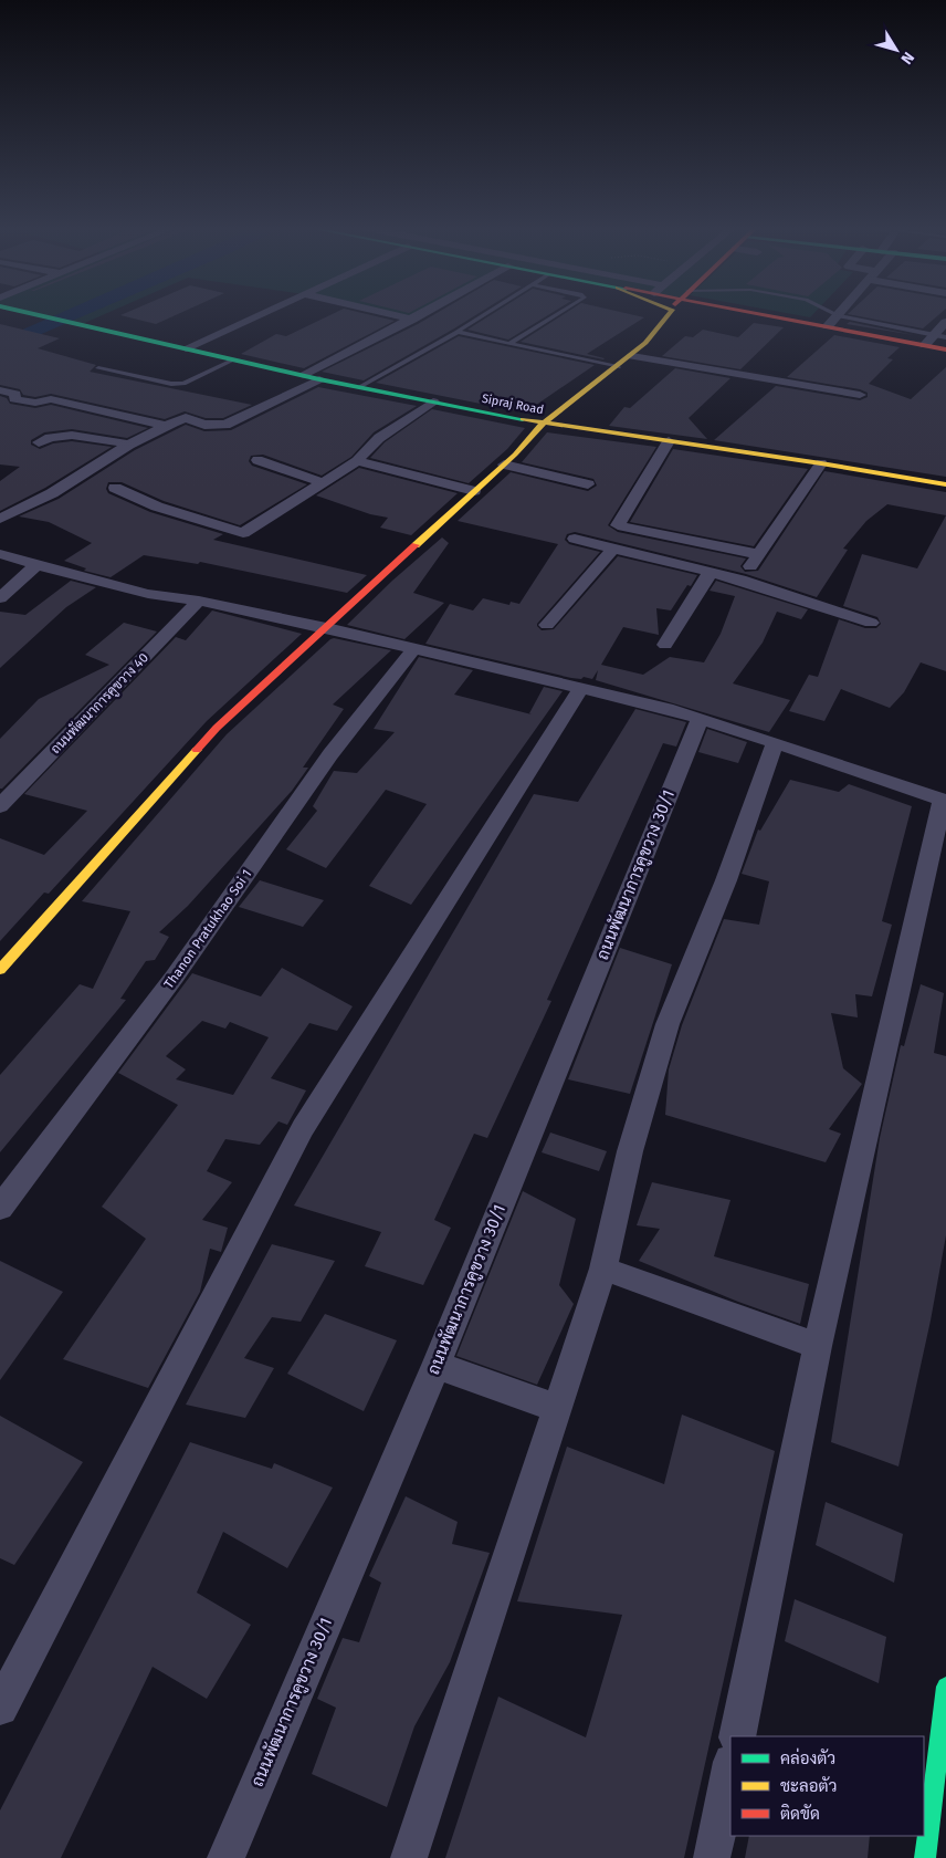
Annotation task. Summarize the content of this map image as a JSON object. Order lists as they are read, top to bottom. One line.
{"streets":{"street":["Sipraj Road","ถนนพัฒนาการคูขวาง 40","ถนนพัฒนาการคูขวาง 30/1","Thanon Pratukhao Soi 1"]},"legend":["คล่องตัว","ชะลอตัว","ติดขัด"],"north":"bottom right"}
